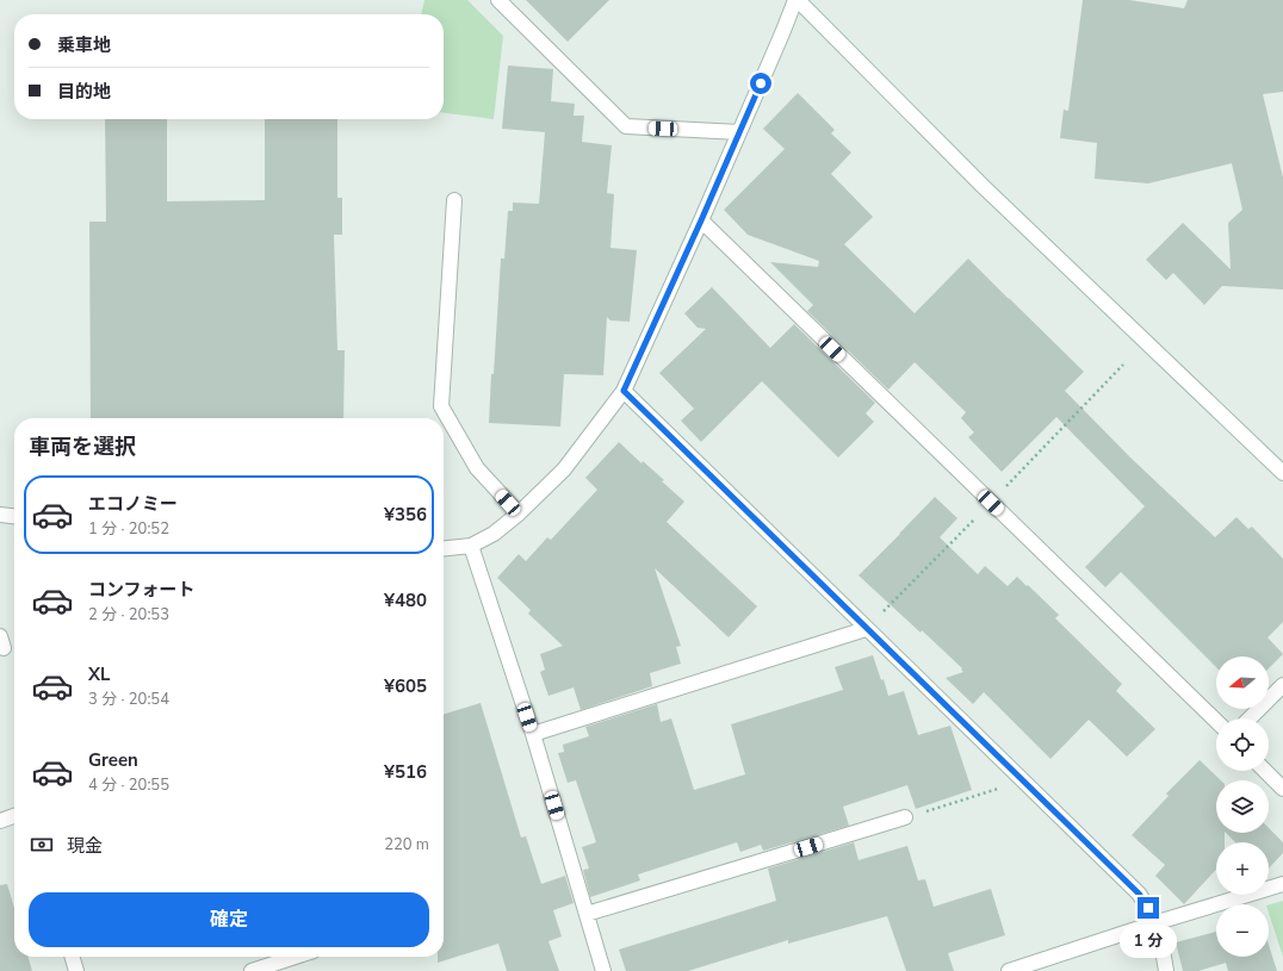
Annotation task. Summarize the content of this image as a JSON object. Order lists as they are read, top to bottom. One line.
{"north":"left","page":{"banner":["乗車地","目的地"],"heading":"車両を選択","list":[{"name":"エコノミー","note":"1 分 · 20:52","value":"¥356"},{"name":"コンフォート","note":"2 分 · 20:53","value":"¥480"},{"name":"XL","note":"3 分 · 20:54","value":"¥605"},{"name":"Green","note":"4 分 · 20:55","value":"¥516"}],"map_buttons":["+","−"],"pay":["現金","220 m"],"buttons":"確定","bubble":"1 分"}}
